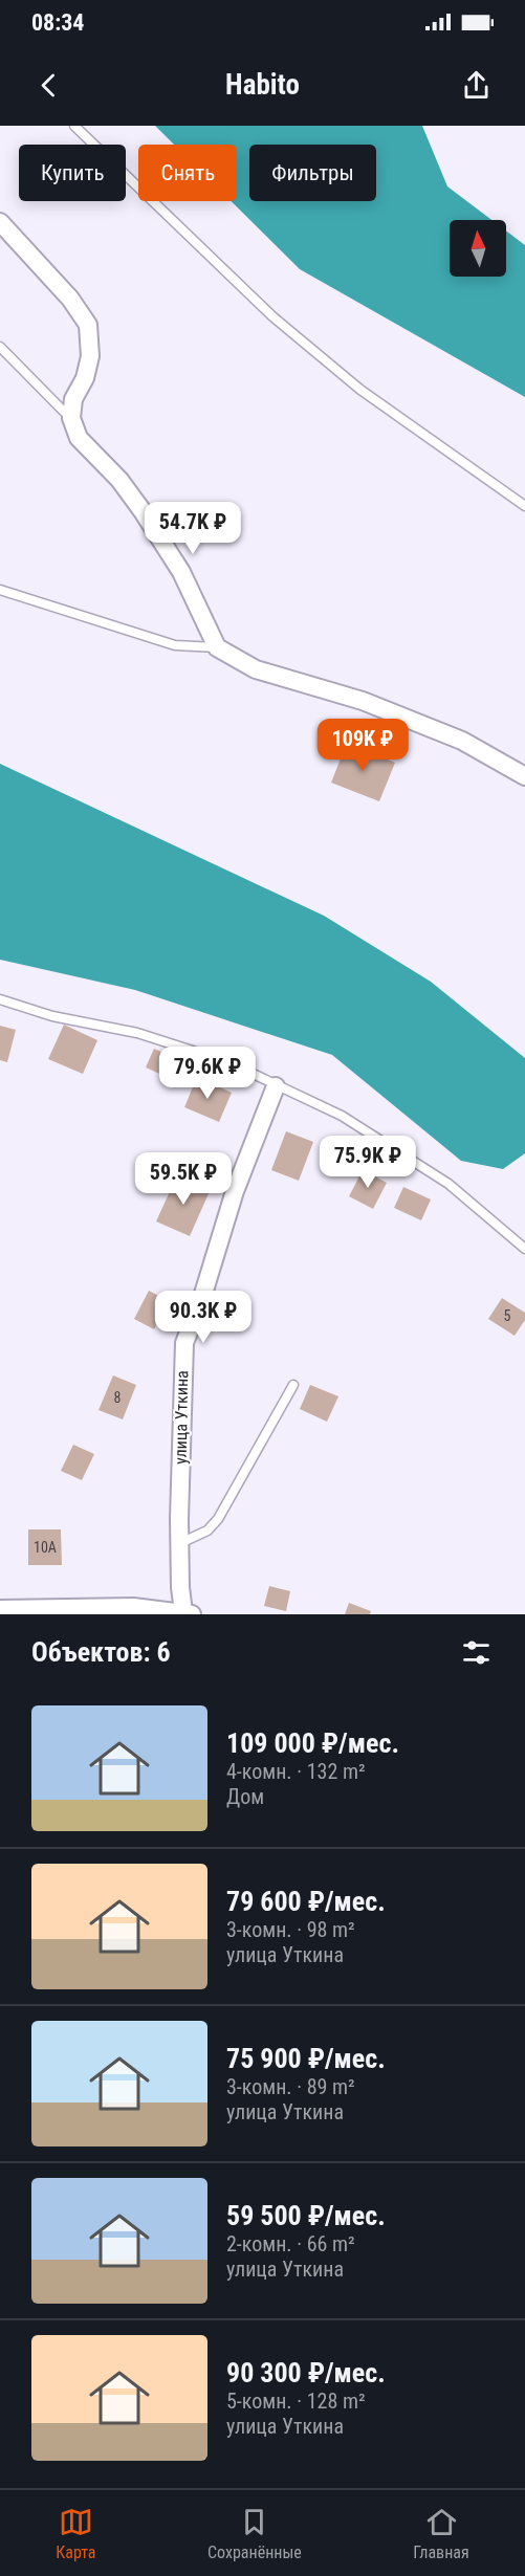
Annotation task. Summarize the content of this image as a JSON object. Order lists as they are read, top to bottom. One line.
{"streets":{"street":["улица Уткина"]},"house_numbers":["5","8","10А"],"north":"top","page":{"status":"08:34","header":"Habito","chip":["Купить","Снять","Фильтры"],"price":["54.7K ₽","109K ₽","79.6K ₽","75.9K ₽","59.5K ₽","90.3K ₽"],"heading":"Объектов: 6","list":[{"name":"109 000 ₽/мес.","note":"4-комн. · 132 m² · Дом"},{"name":"79 600 ₽/мес.","note":"3-комн. · 98 m² · улица Уткина"},{"name":"75 900 ₽/мес.","note":"3-комн. · 89 m² · улица Уткина"},{"name":"59 500 ₽/мес.","note":"2-комн. · 66 m² · улица Уткина"},{"name":"90 300 ₽/мес.","note":"5-комн. · 128 m² · улица Уткина"}],"tabs":["Карта","Сохранённые","Главная"]}}
